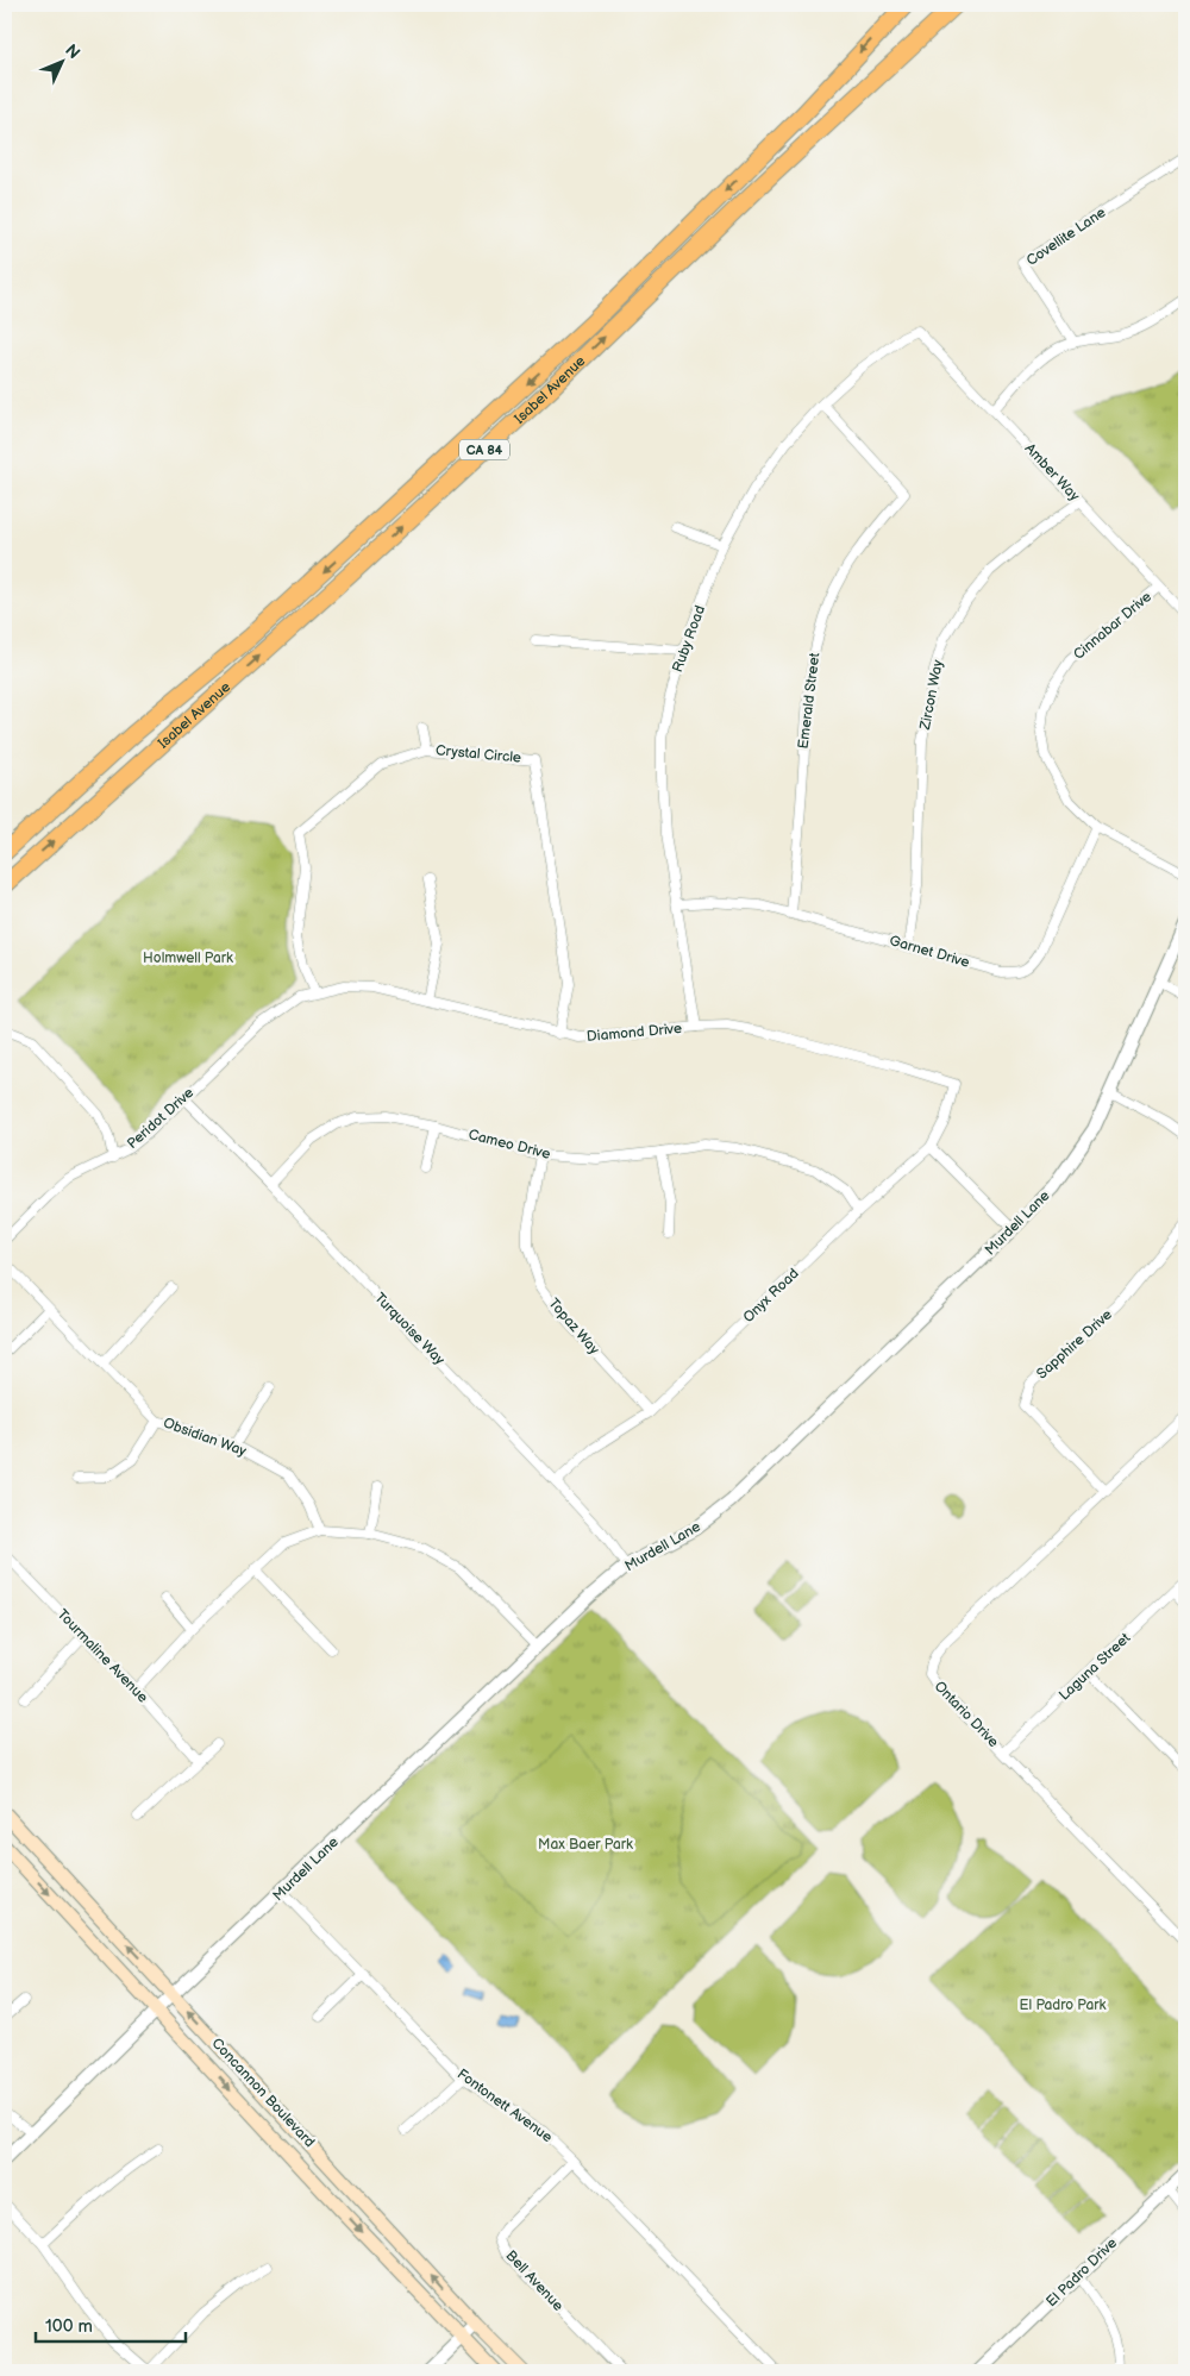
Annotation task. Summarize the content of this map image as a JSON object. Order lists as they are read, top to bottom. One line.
{"streets":{"highway":["Isabel Avenue","CA 84"],"main road":["Concannon Boulevard"],"street":["Covellite Lane","Amber Way","Cinnabar Drive","Ruby Road","Zircon Way","Emerald Street","Crystal Circle","Garnet Drive","Diamond Drive","Peridot Drive","Cameo Drive","Murdell Lane","Onyx Road","Topaz Way","Turquoise Way","Sapphire Drive","Obsidian Way","Tourmaline Avenue","Laguna Street","Ontario Drive","Fontonett Avenue","El Padro Drive","Bell Avenue"]},"crossings":[["Amber Way","Cinnabar Drive"],["Amber Way","Ruby Road"],["Amber Way","Zircon Way"],["Cinnabar Drive","Garnet Drive"],["Ruby Road","Emerald Street"],["Ruby Road","Garnet Drive"],["Ruby Road","Diamond Drive"],["Zircon Way","Garnet Drive"],["Emerald Street","Garnet Drive"],["Crystal Circle","Diamond Drive"],["Crystal Circle","Peridot Drive"],["Diamond Drive","Peridot Drive"],["Diamond Drive","Onyx Road"],["Peridot Drive","Turquoise Way"],["Cameo Drive","Onyx Road"],["Cameo Drive","Topaz Way"],["Cameo Drive","Turquoise Way"],["Murdell Lane","Turquoise Way"],["Murdell Lane","Concannon Boulevard"],["Murdell Lane","Fontonett Avenue"],["Onyx Road","Topaz Way"],["Onyx Road","Turquoise Way"],["Sapphire Drive","Ontario Drive"],["Laguna Street","Ontario Drive"],["Fontonett Avenue","Bell Avenue"]],"parks":["Holmwell Park","Max Baer Park","El Padro Park"],"scale_bar":"100 m","north":"top right"}
